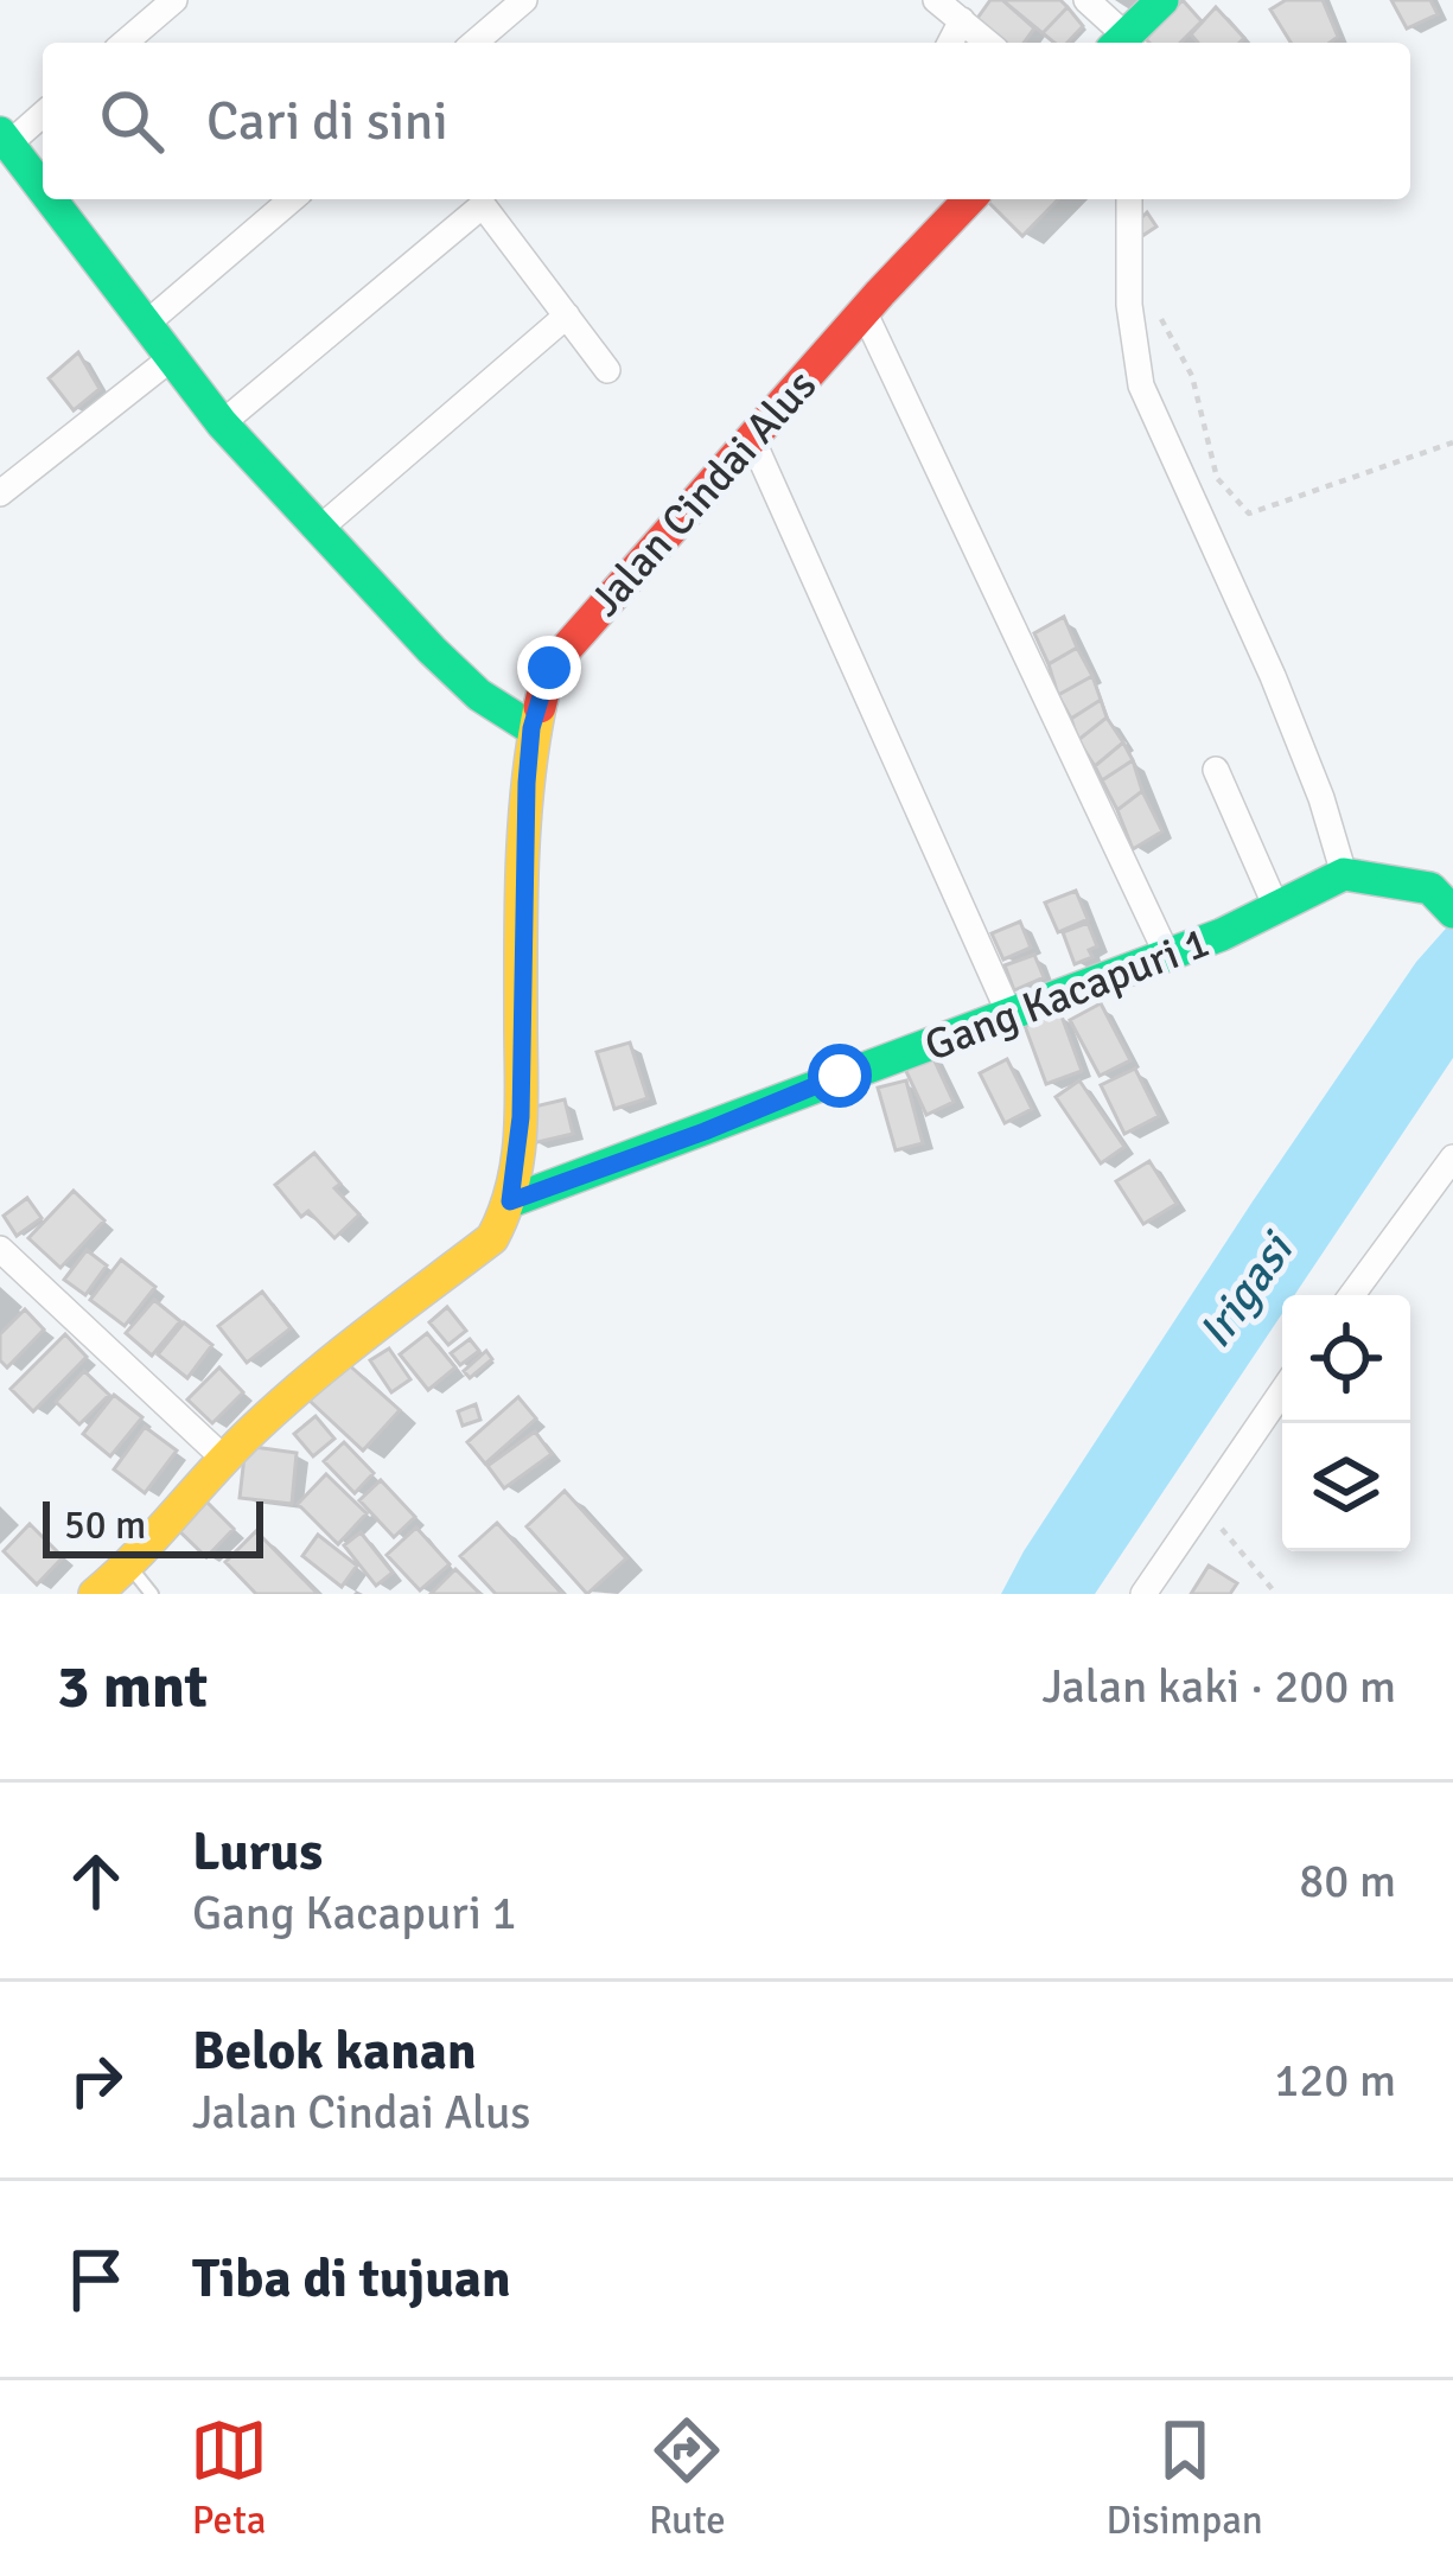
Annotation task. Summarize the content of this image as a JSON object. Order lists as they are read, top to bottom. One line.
{"streets":{"street":["Jalan Cindai Alus","Gang Kacapuri 1"]},"crossings":[["Jalan Cindai Alus","Gang Kacapuri 1"]],"water":["Irigasi"],"scale_bar":"50 m","page":{"search":"Cari di sini","scale":"50 m","heading":["3 mnt","Jalan kaki · 200 m"],"list":[["Lurus","Gang Kacapuri 1","80 m"],["Belok kanan","Jalan Cindai Alus","120 m"],"Tiba di tujuan"],"nav":["Peta","Rute","Disimpan"]}}
